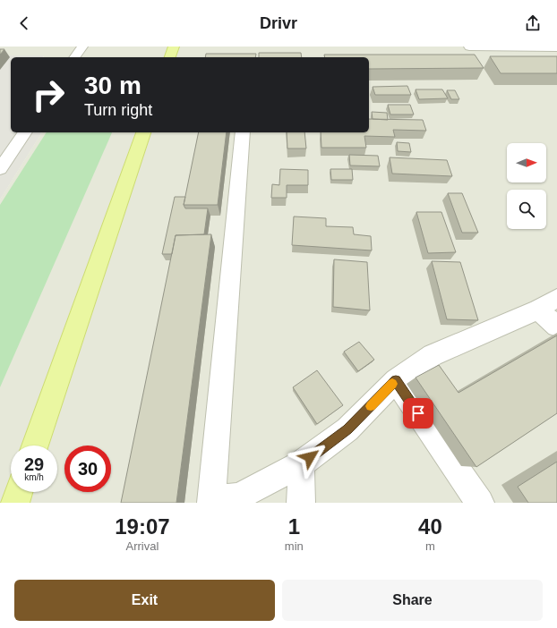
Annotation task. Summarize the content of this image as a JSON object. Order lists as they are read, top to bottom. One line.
{"north":"right","page":{"header":"Drivr","turn":["30 m","Turn right"],"speed":"29 km/h","limit":"30","eta":["19:07","Arrival","1","min","40","m"],"buttons":["Exit","Share"]}}
